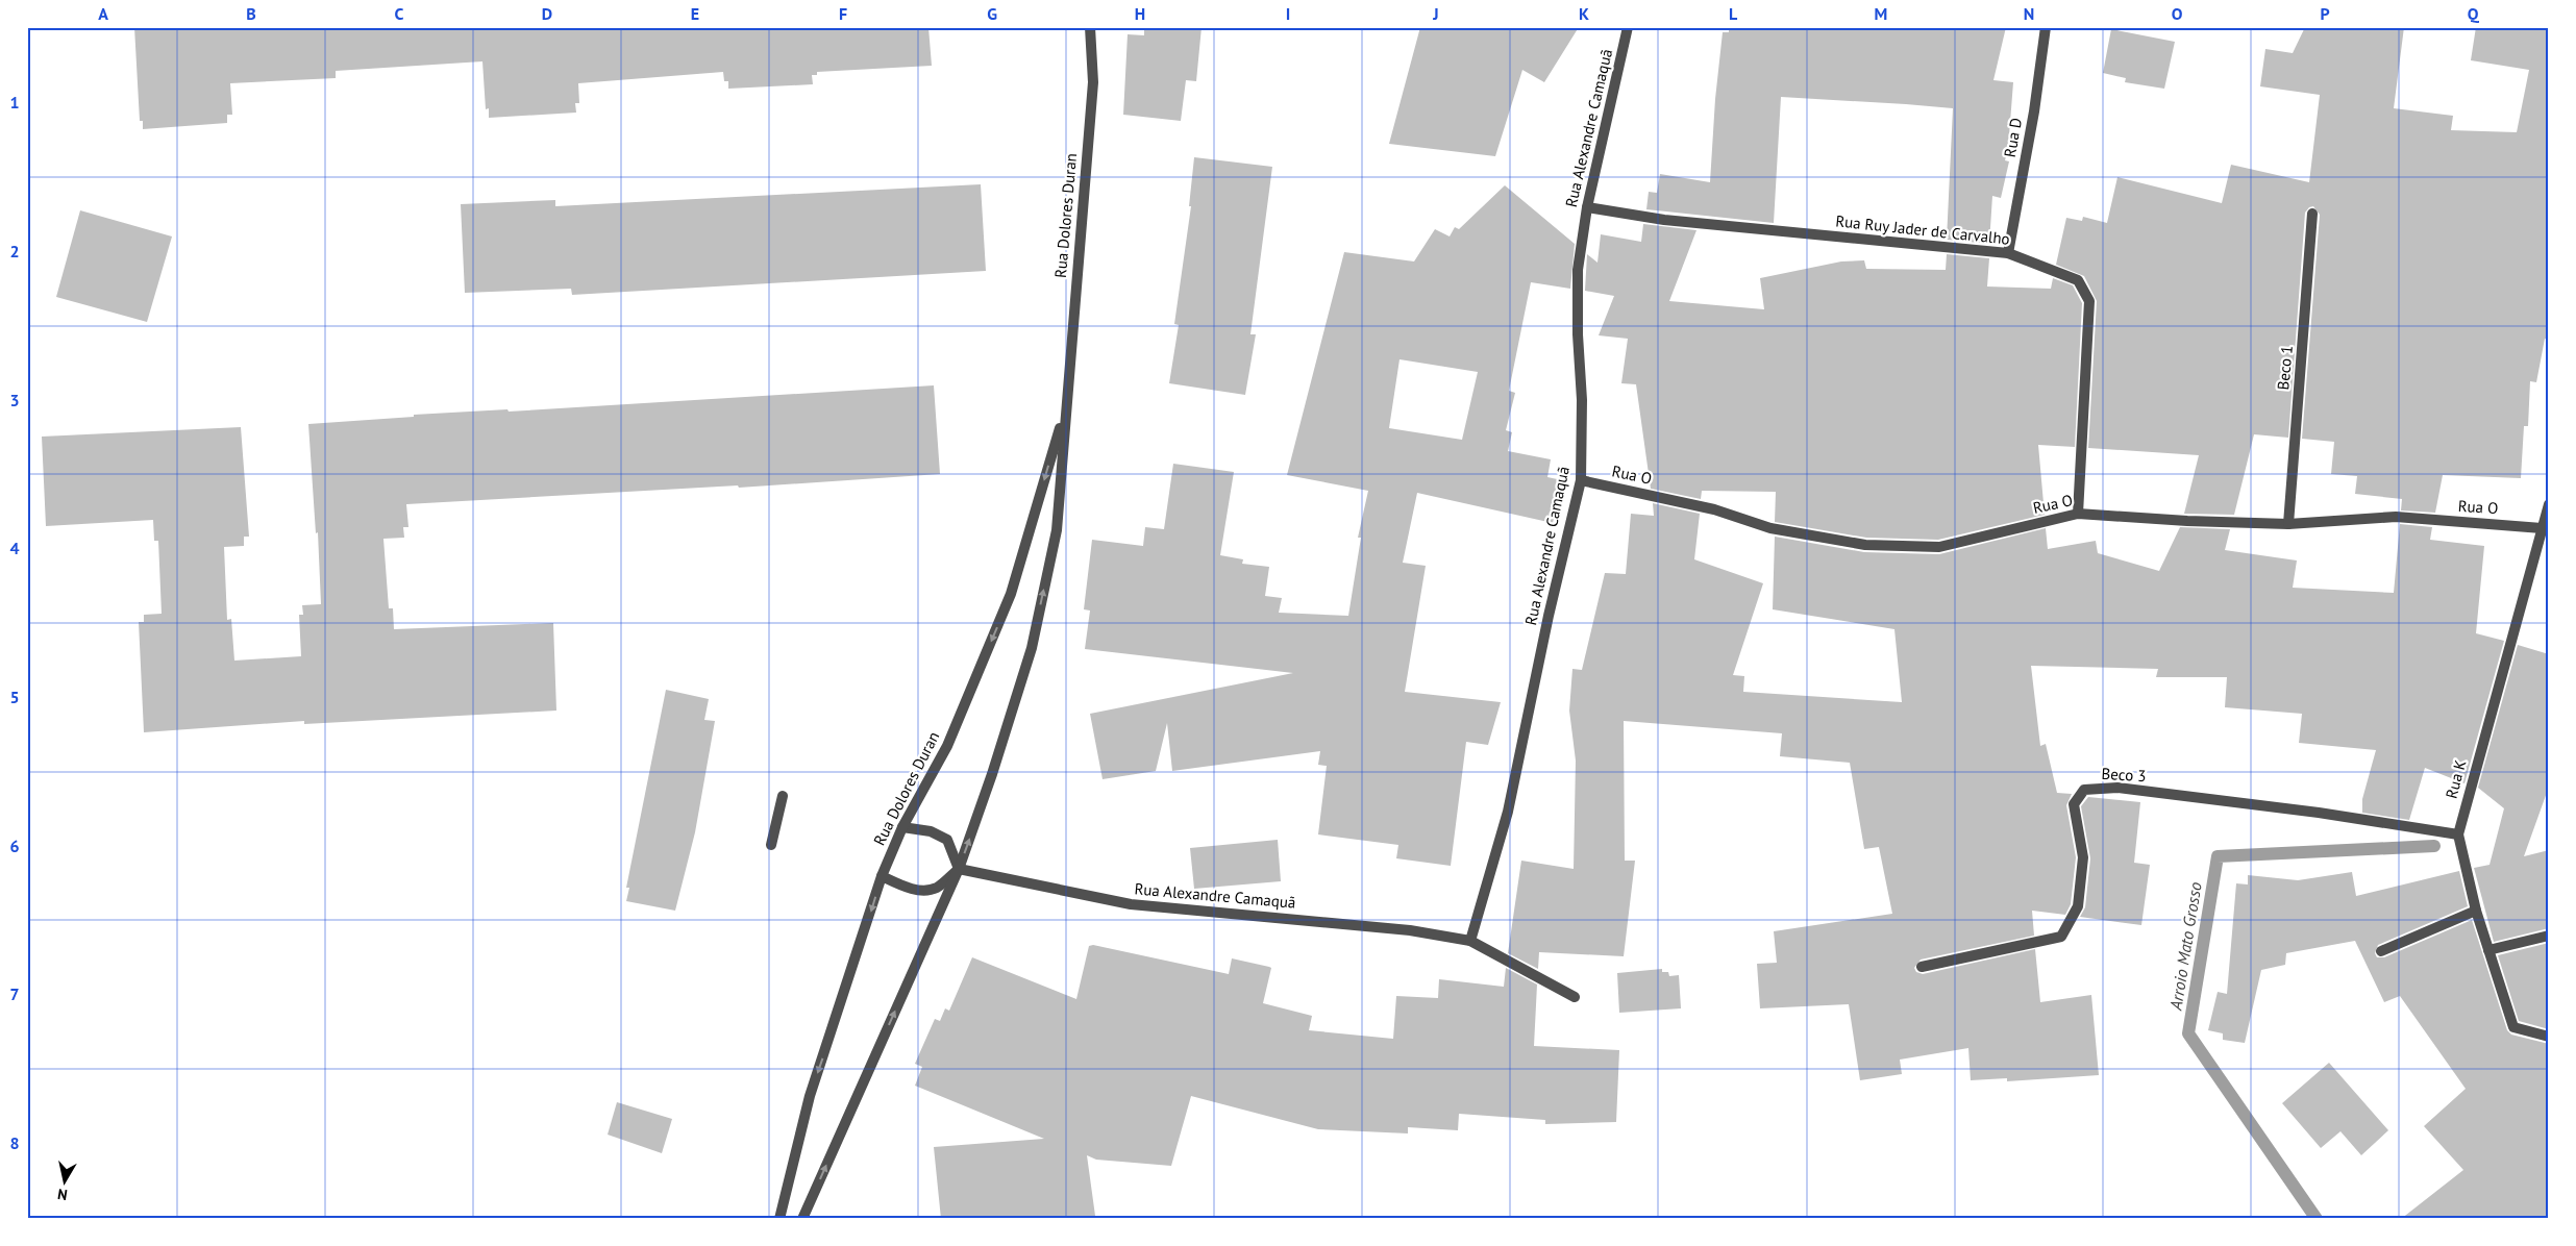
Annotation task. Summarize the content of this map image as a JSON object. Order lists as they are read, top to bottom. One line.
{"streets":{"street":["Rua Alexandre Camaquã","Rua D","Rua Dolores Duran","Rua Ruy Jader de Carvalho","Beco 1","Rua O","Beco 3","Rua K"]},"crossings":[["Rua Alexandre Camaquã","Rua Dolores Duran"],["Rua Alexandre Camaquã","Rua Ruy Jader de Carvalho"],["Rua Alexandre Camaquã","Rua O"],["Rua D","Rua Ruy Jader de Carvalho"],["Rua Ruy Jader de Carvalho","Rua O"],["Beco 1","Rua O"],["Rua O","Rua K"],["Beco 3","Rua K"]],"water":["Arroio Mato Grosso"],"north":"bottom","grid":{"columns":["A","B","C","D","E","F","G","H","I","J","K","L","M","N","O","P","Q"],"rows":["1","2","3","4","5","6","7","8"]}}
